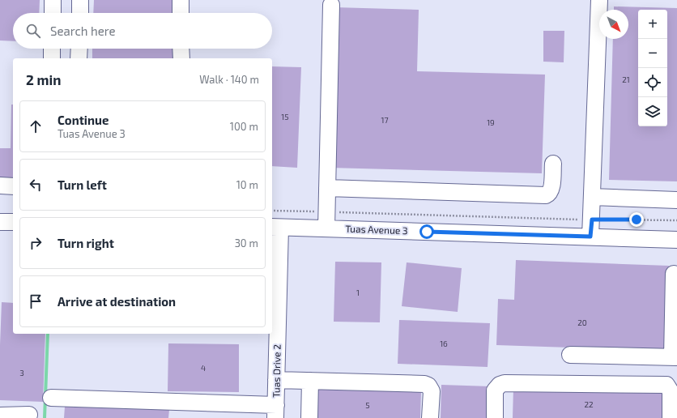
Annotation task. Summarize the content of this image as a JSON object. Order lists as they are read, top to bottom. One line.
{"streets":{"street":["Tuas Avenue 3","Tuas Drive 2"]},"crossings":[["Tuas Avenue 3","Tuas Drive 2"]],"house_numbers":["21","15","17","19","1","20","16","4","3","22","5"],"north":"bottom right","page":{"map_buttons":["+","−"],"search":"Search here","heading":["2 min","Walk · 140 m"],"list":[["Continue","Tuas Avenue 3","100 m"],["Turn left","10 m"],["Turn right","30 m"],"Arrive at destination"]}}
